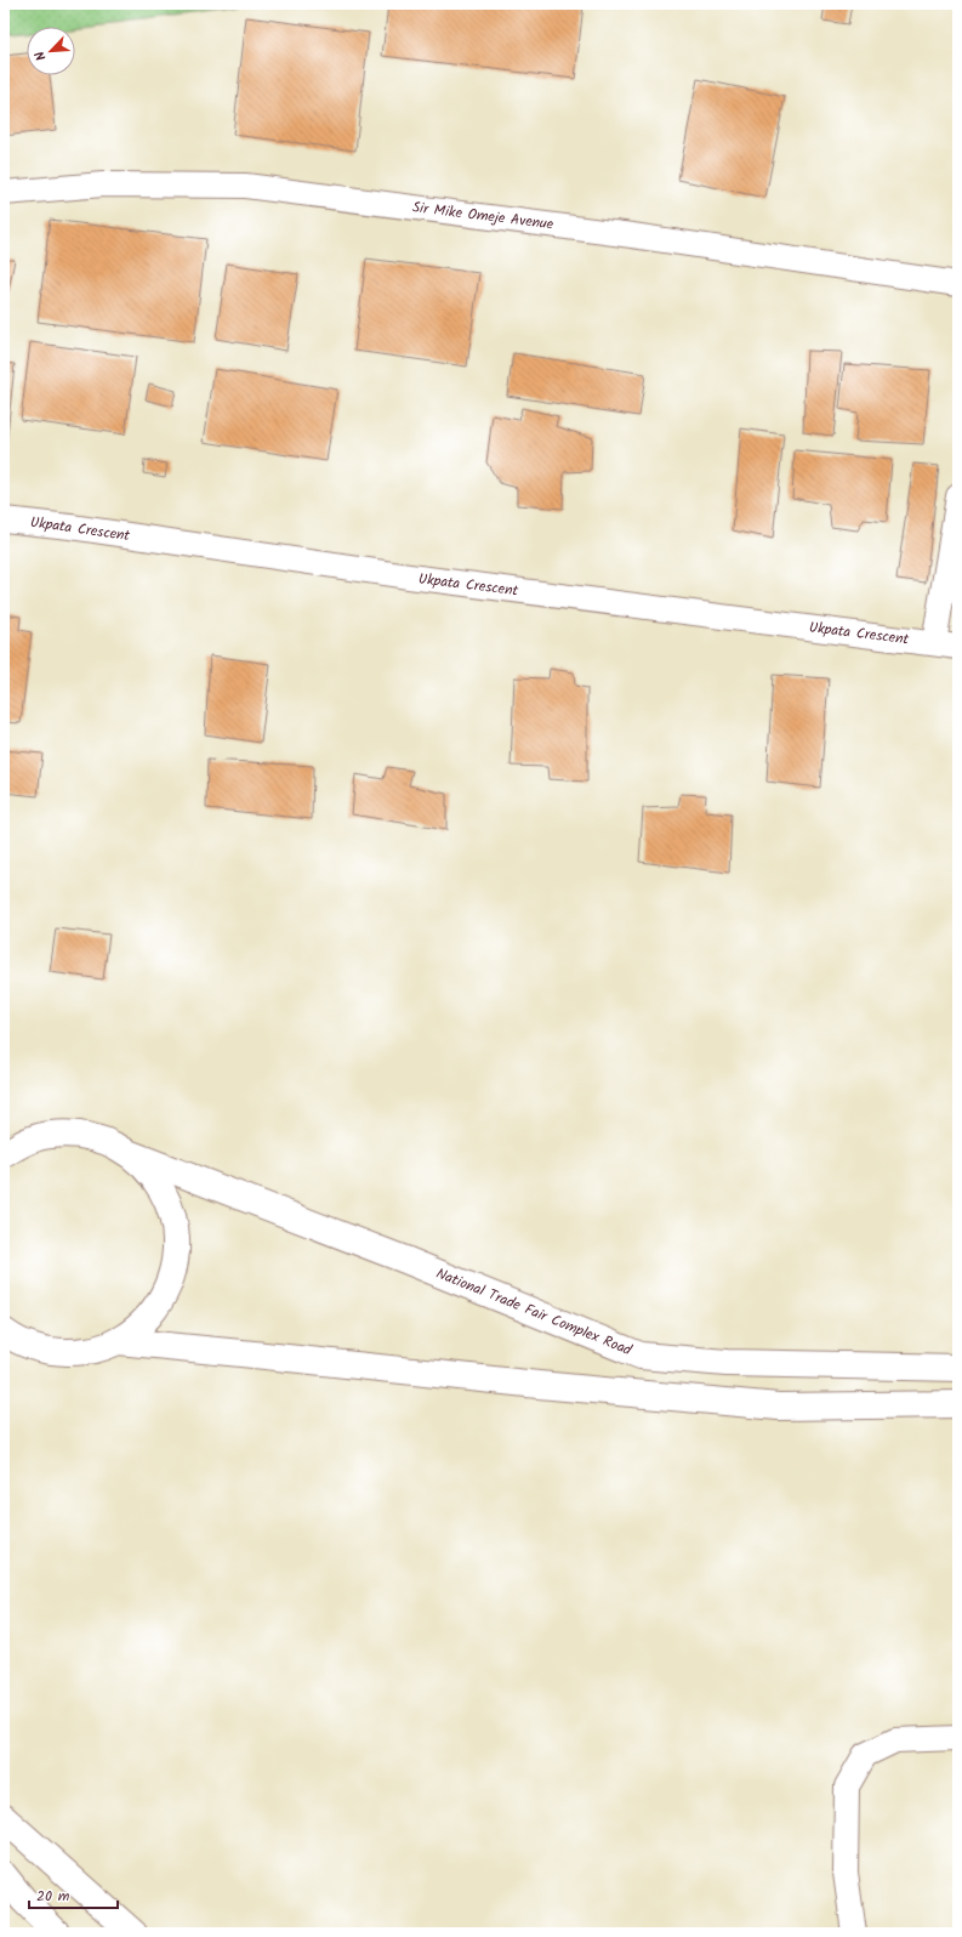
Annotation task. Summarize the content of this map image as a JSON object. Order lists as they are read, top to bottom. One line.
{"streets":{"main road":["National Trade Fair Complex Road"],"street":["Sir Mike Omeje Avenue","Ukpata Crescent"]},"scale_bar":"20 m","north":"bottom left"}
